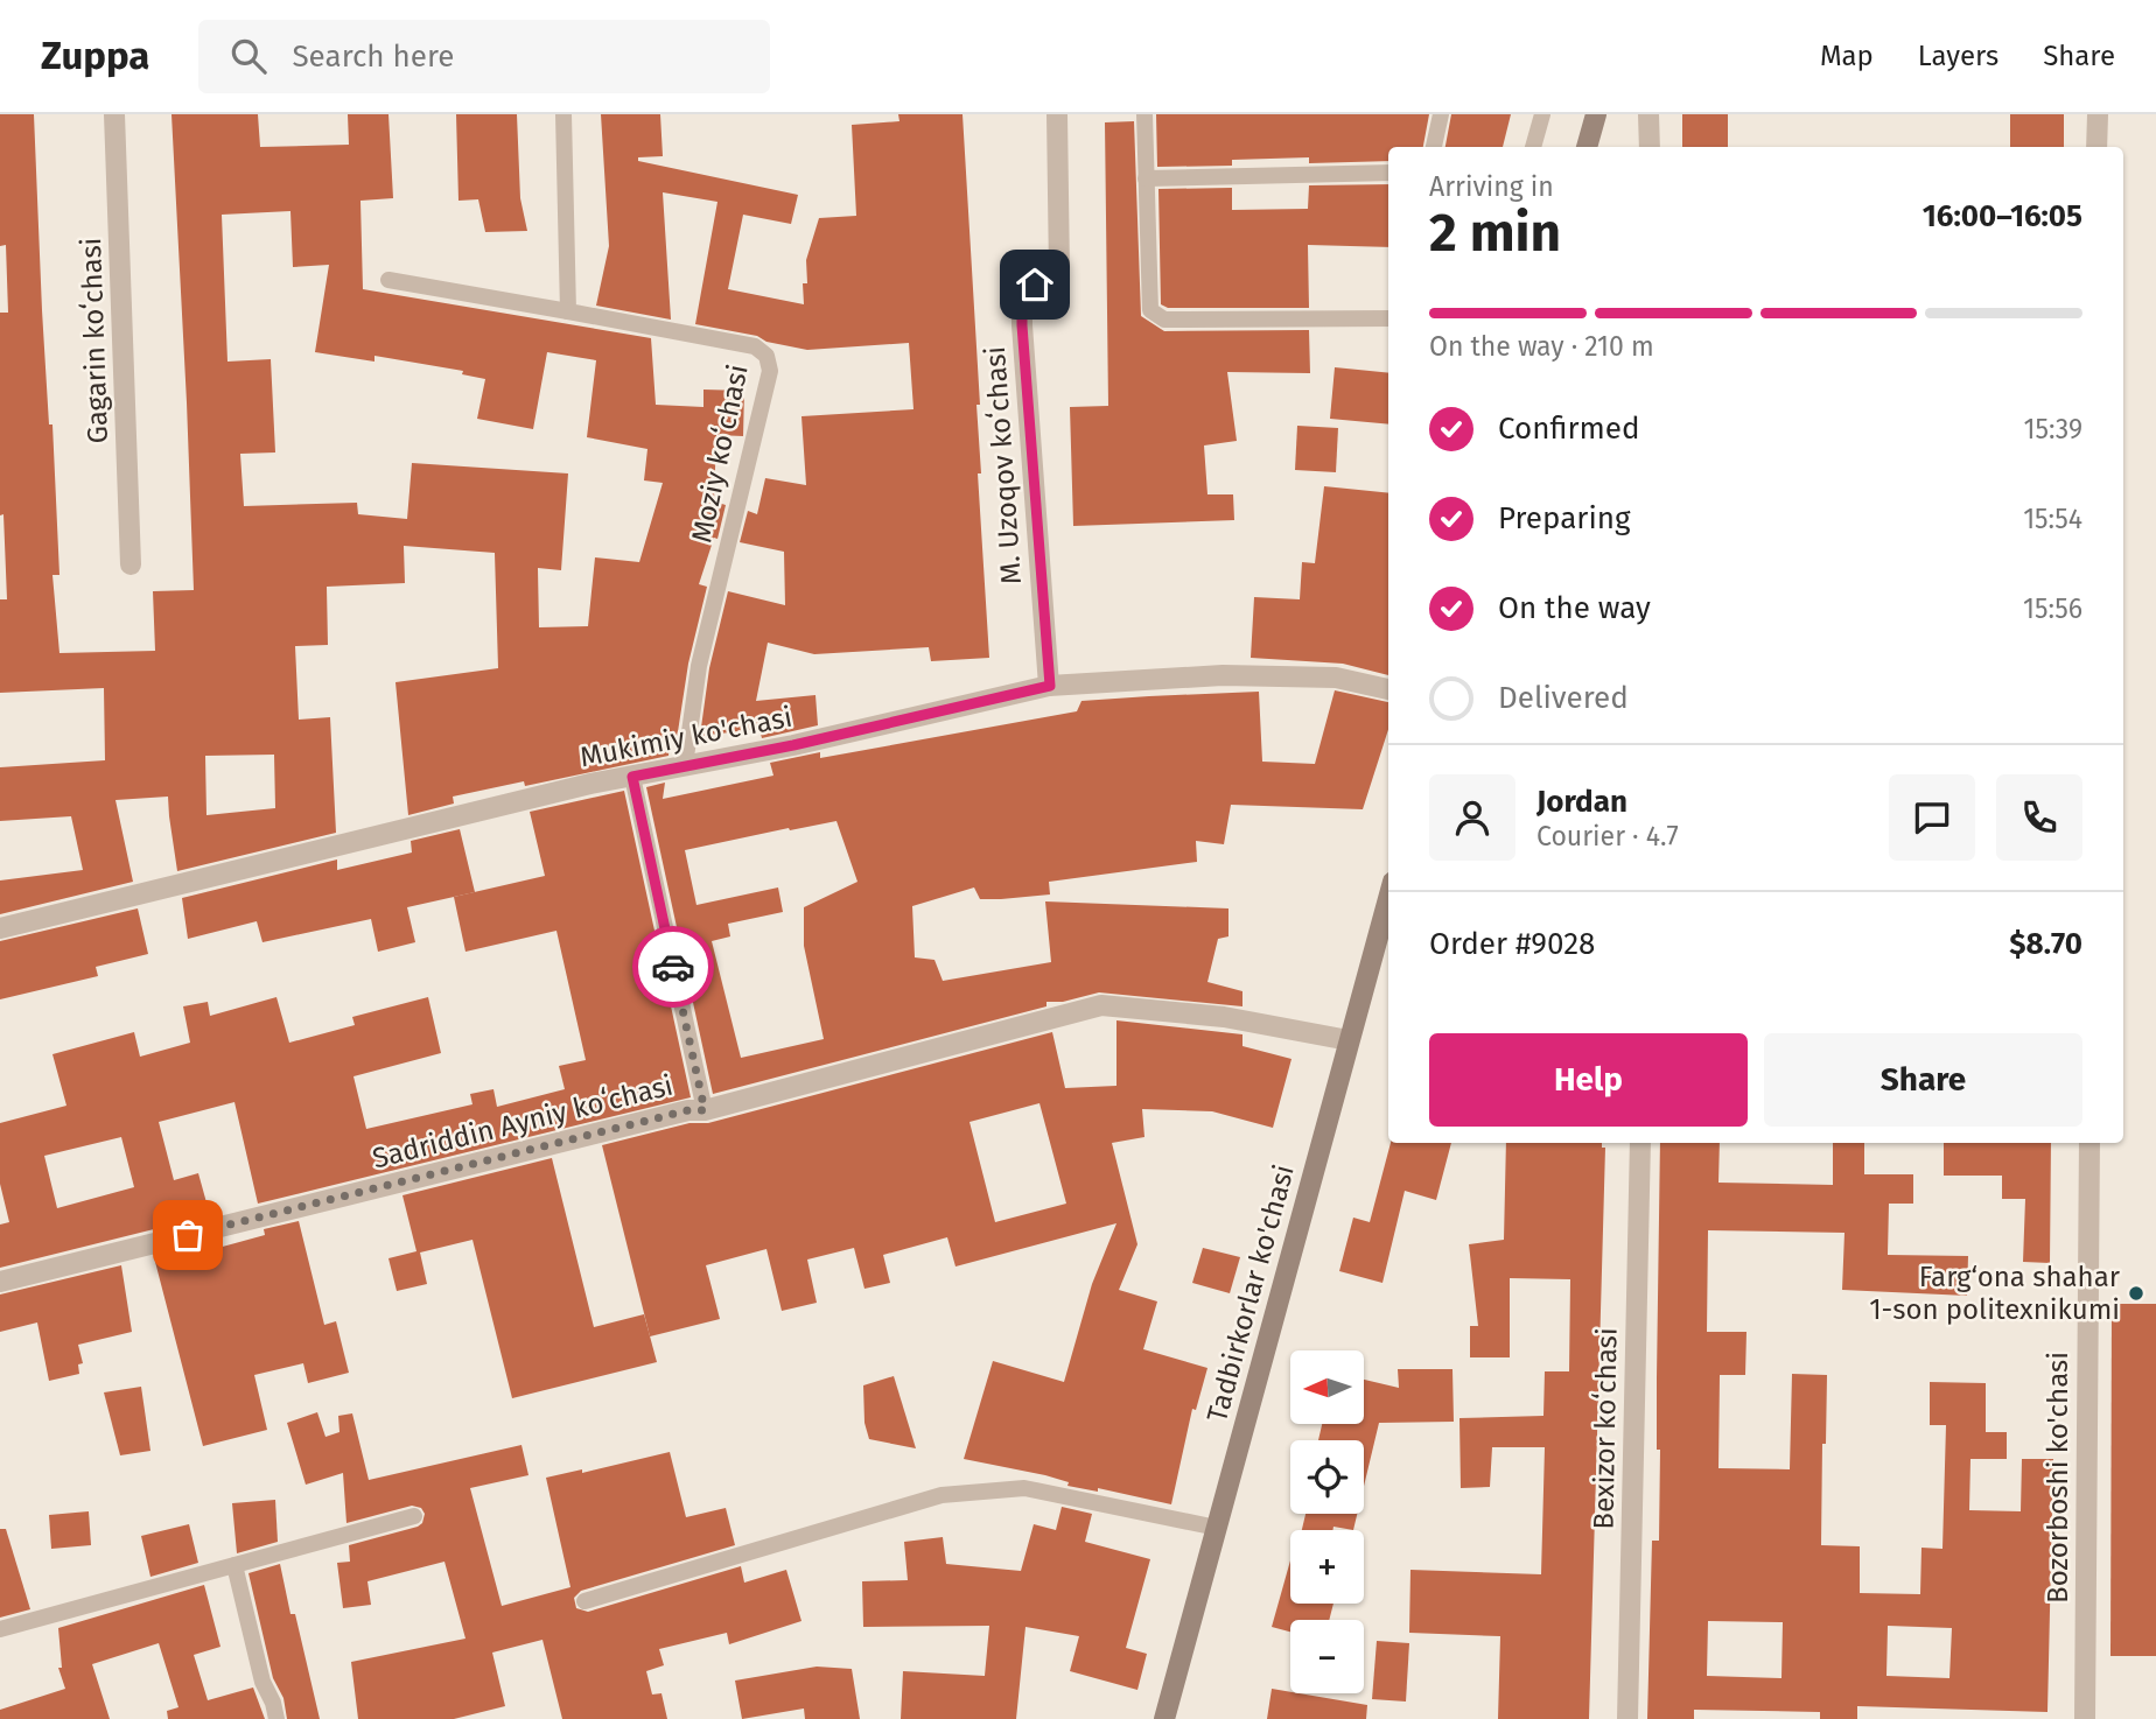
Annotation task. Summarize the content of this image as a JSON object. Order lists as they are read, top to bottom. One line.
{"streets":{"main road":["Tadbirkorlar ko'chasi"],"street":["Gagarin koʻchasi","M. Uzoqov koʻchasi","Mukimiy ko'chasi","Sadriddin Ayniy koʻchasi","Bexizor koʻchasi","Bozorboshi ko'chasi"],"lane":["Moziy koʻchasi"]},"crossings":[["Moziy koʻchasi","Mukimiy ko'chasi"],["M. Uzoqov koʻchasi","Mukimiy ko'chasi"],["Sadriddin Ayniy koʻchasi","Tadbirkorlar ko'chasi"]],"places":["Farg‘ona shahar 1-son politexnikumi"],"north":"left","page":{"header":"Zuppa","search":"Search here","nav":["Map","Layers","Share"],"heading":["2 min","Arriving in","16:00–16:05"],"panel":["Jordan","Courier · 4.7","Order #9028","$8.70"],"bar":"On the way · 210 m","list":[["Confirmed","15:39"],["Preparing","15:54"],["On the way","15:56"],"Delivered"],"buttons":["Help","Share"],"map_buttons":["+","−"]}}
